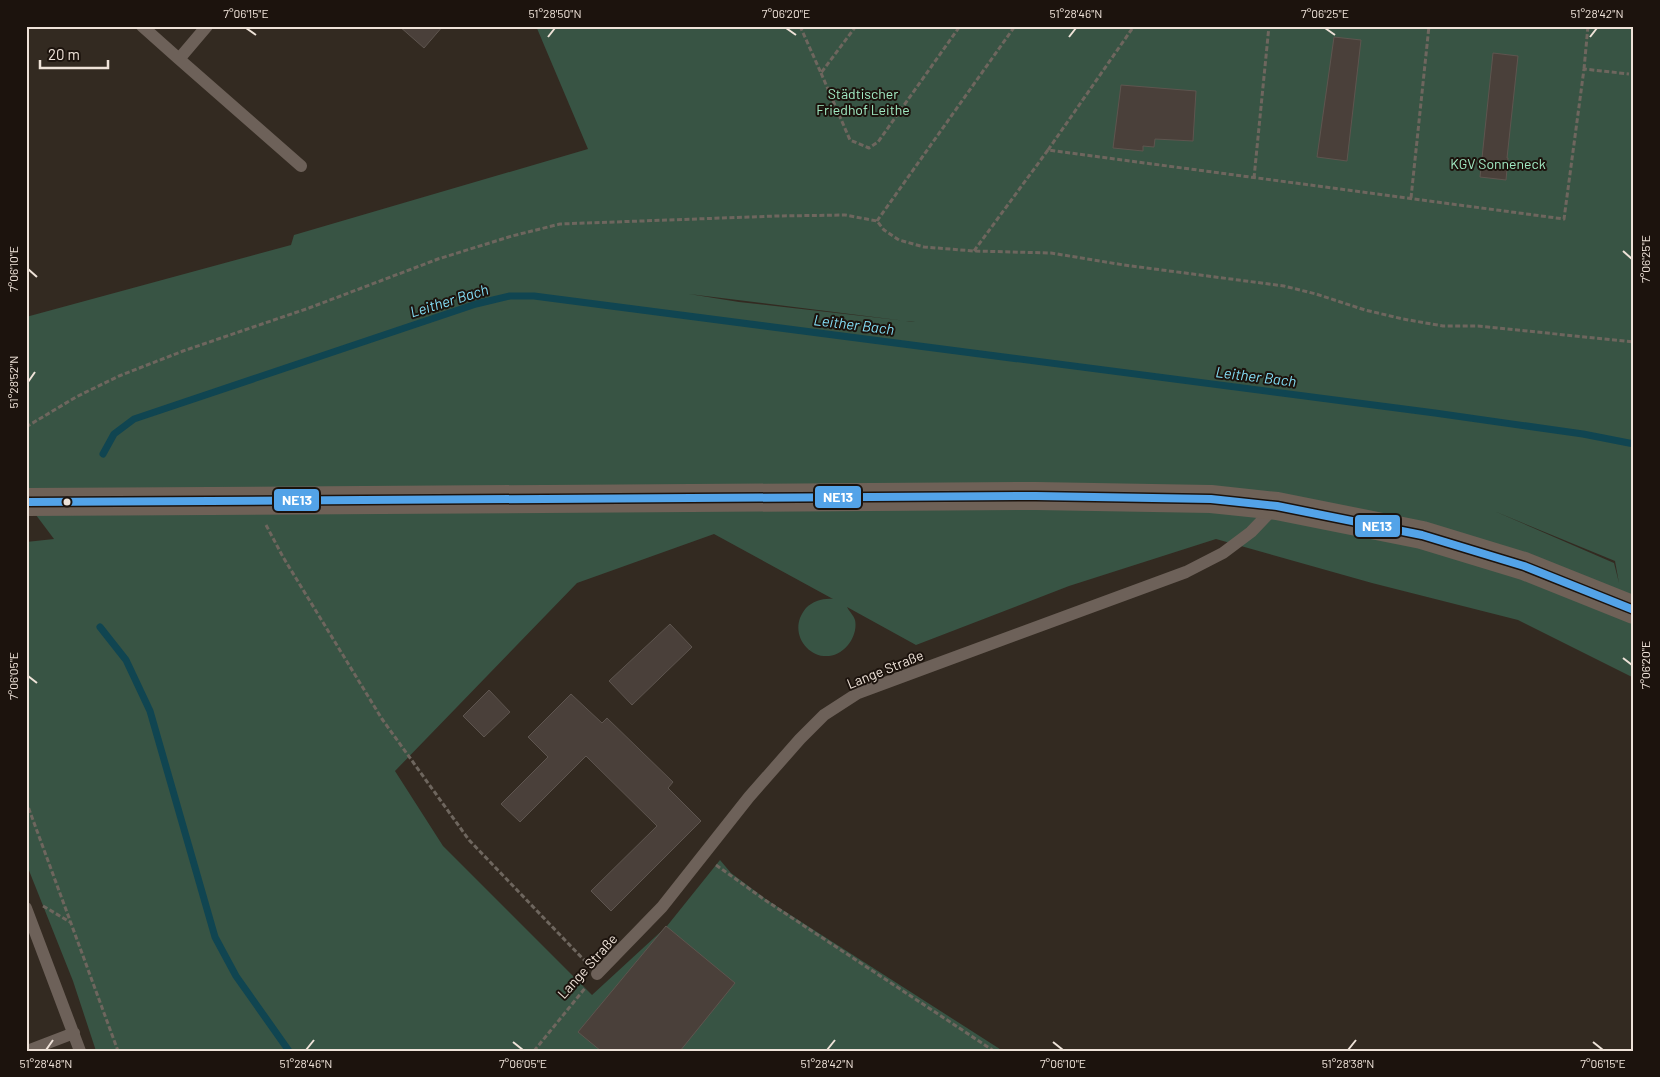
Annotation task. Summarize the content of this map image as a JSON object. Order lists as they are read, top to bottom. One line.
{"streets":{"lane":["Lange Straße"]},"water":["Leither Bach"],"parks":["Städtischer Friedhof Leithe","KGV Sonneneck"],"lines":["transit line NE13"],"scale_bar":"20 m","coordinates":["7°06'15\"E","51°28'50\"N","7°06'20\"E","51°28'46\"N","7°06'25\"E","51°28'42\"N","7°06'10\"E","51°28'52\"N","7°06'05\"E","51°28'48\"N","51°28'38\"N"]}
